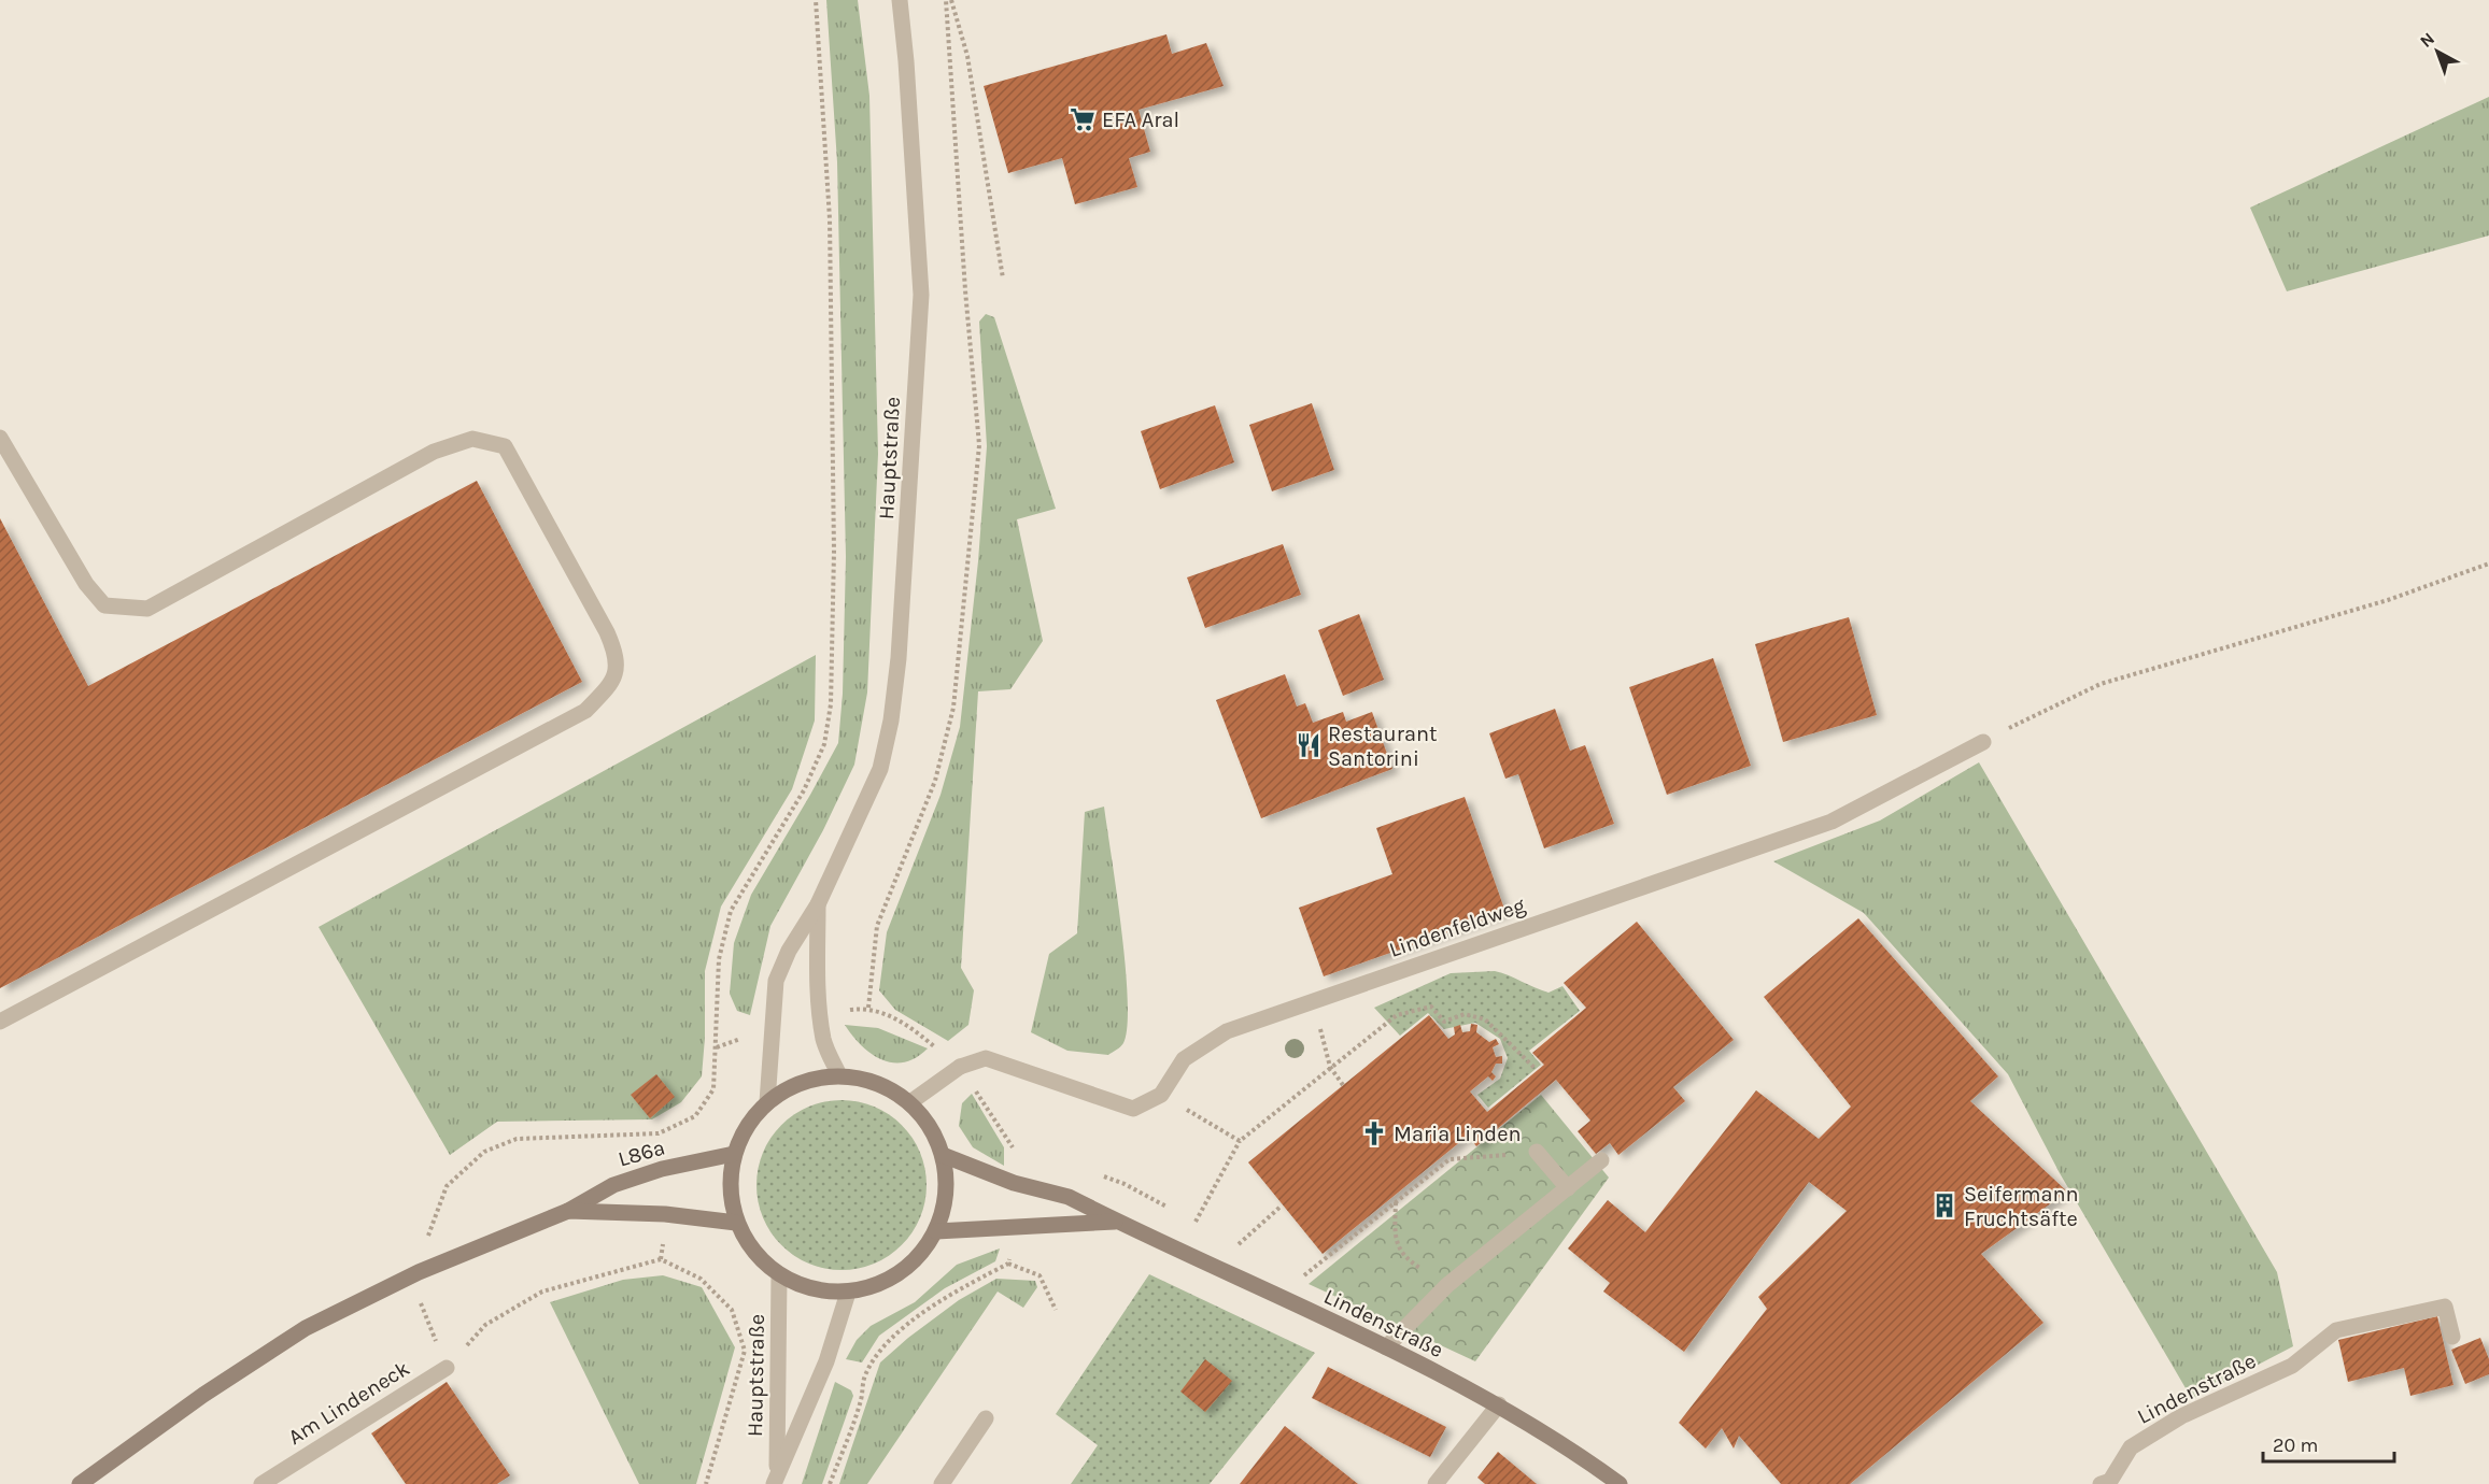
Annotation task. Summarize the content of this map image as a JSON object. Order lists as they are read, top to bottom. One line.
{"streets":{"main road":["L86a","Lindenstraße"],"street":["Hauptstraße","Lindenfeldweg","Am Lindeneck"]},"crossings":[["Hauptstraße","L86a"],["Hauptstraße","Lindenstraße"],["L86a","Lindenstraße"]],"places":{"supermarket":["EFA Aral"],"restaurant":["Restaurant Santorini"],"church":["Maria Linden"],"building":["Seifermann Fruchtsäfte"]},"scale_bar":"20 m","north":"top left"}
